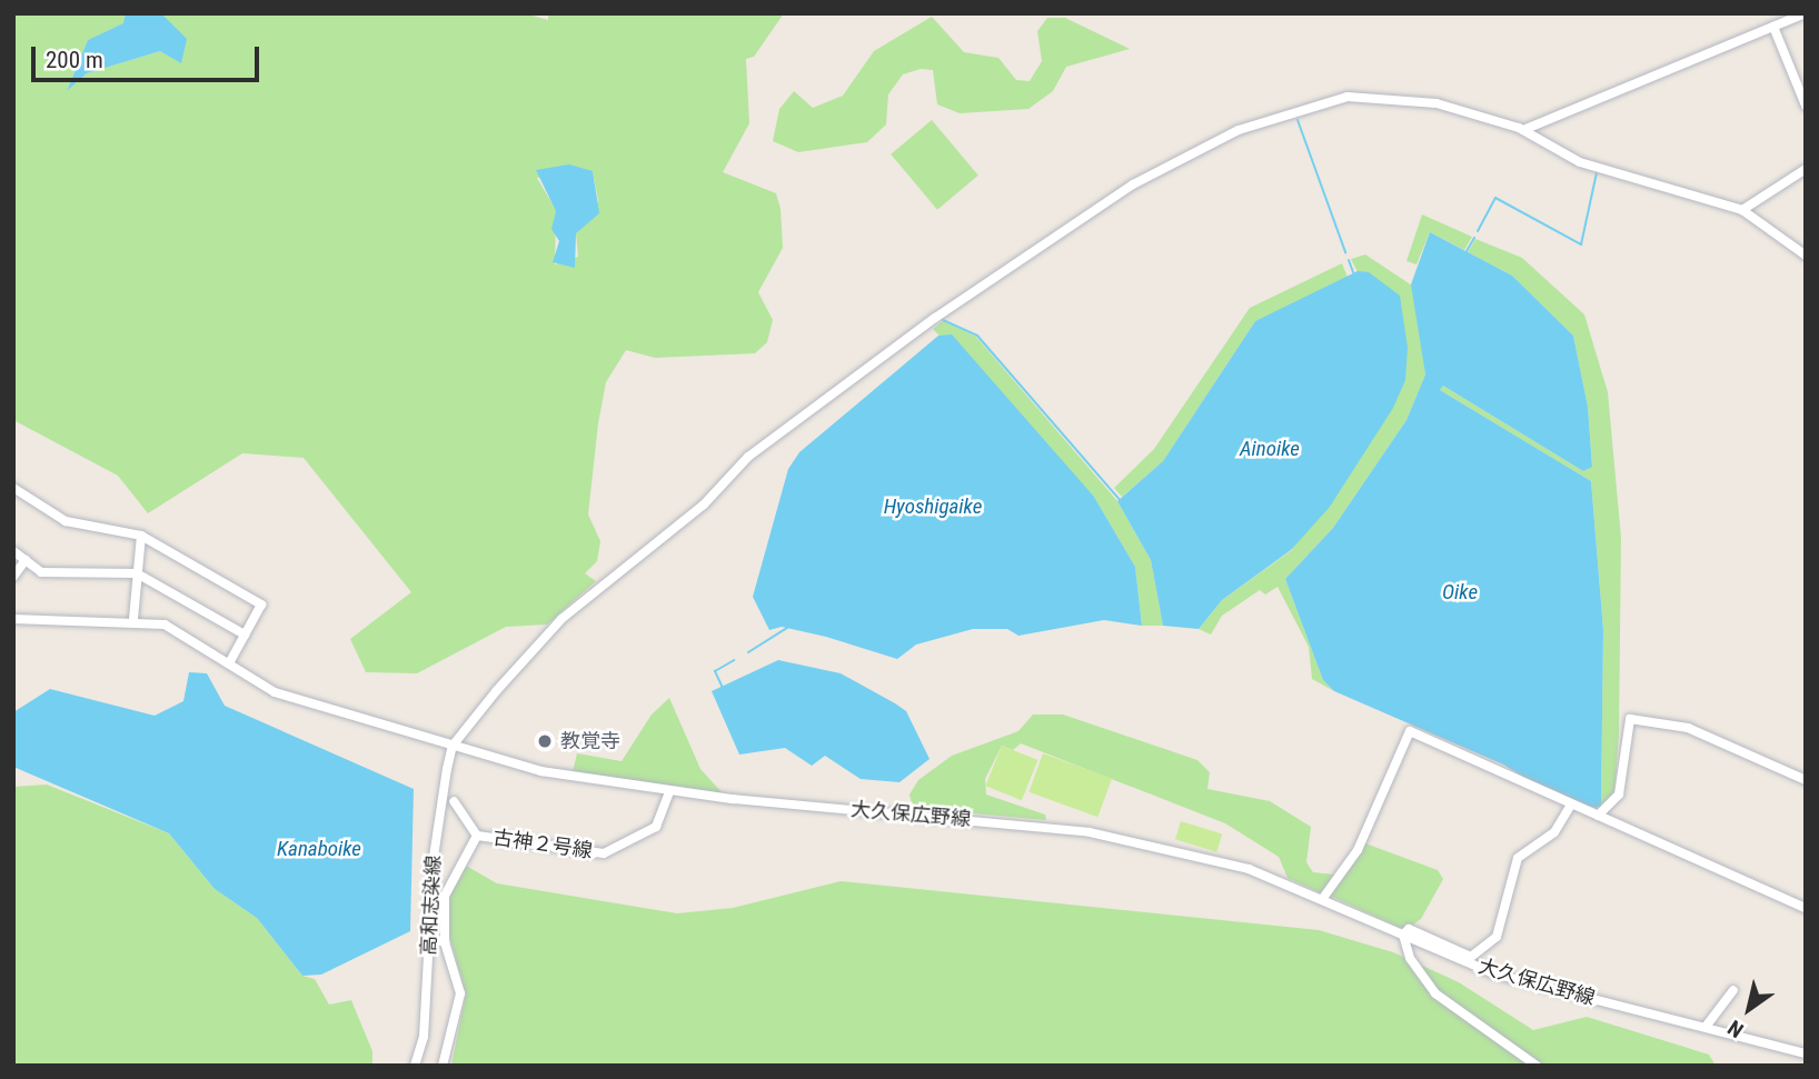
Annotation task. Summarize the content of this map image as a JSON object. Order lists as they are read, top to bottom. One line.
{"streets":{"street":["大久保広野線","古神２号線","高和志染線"]},"crossings":[["大久保広野線","古神２号線"],["大久保広野線","高和志染線"]],"water":["Ainoike","Hyoshigaike","Oike","Kanaboike"],"places":["教覚寺"],"scale_bar":"200 m","north":"bottom left"}
